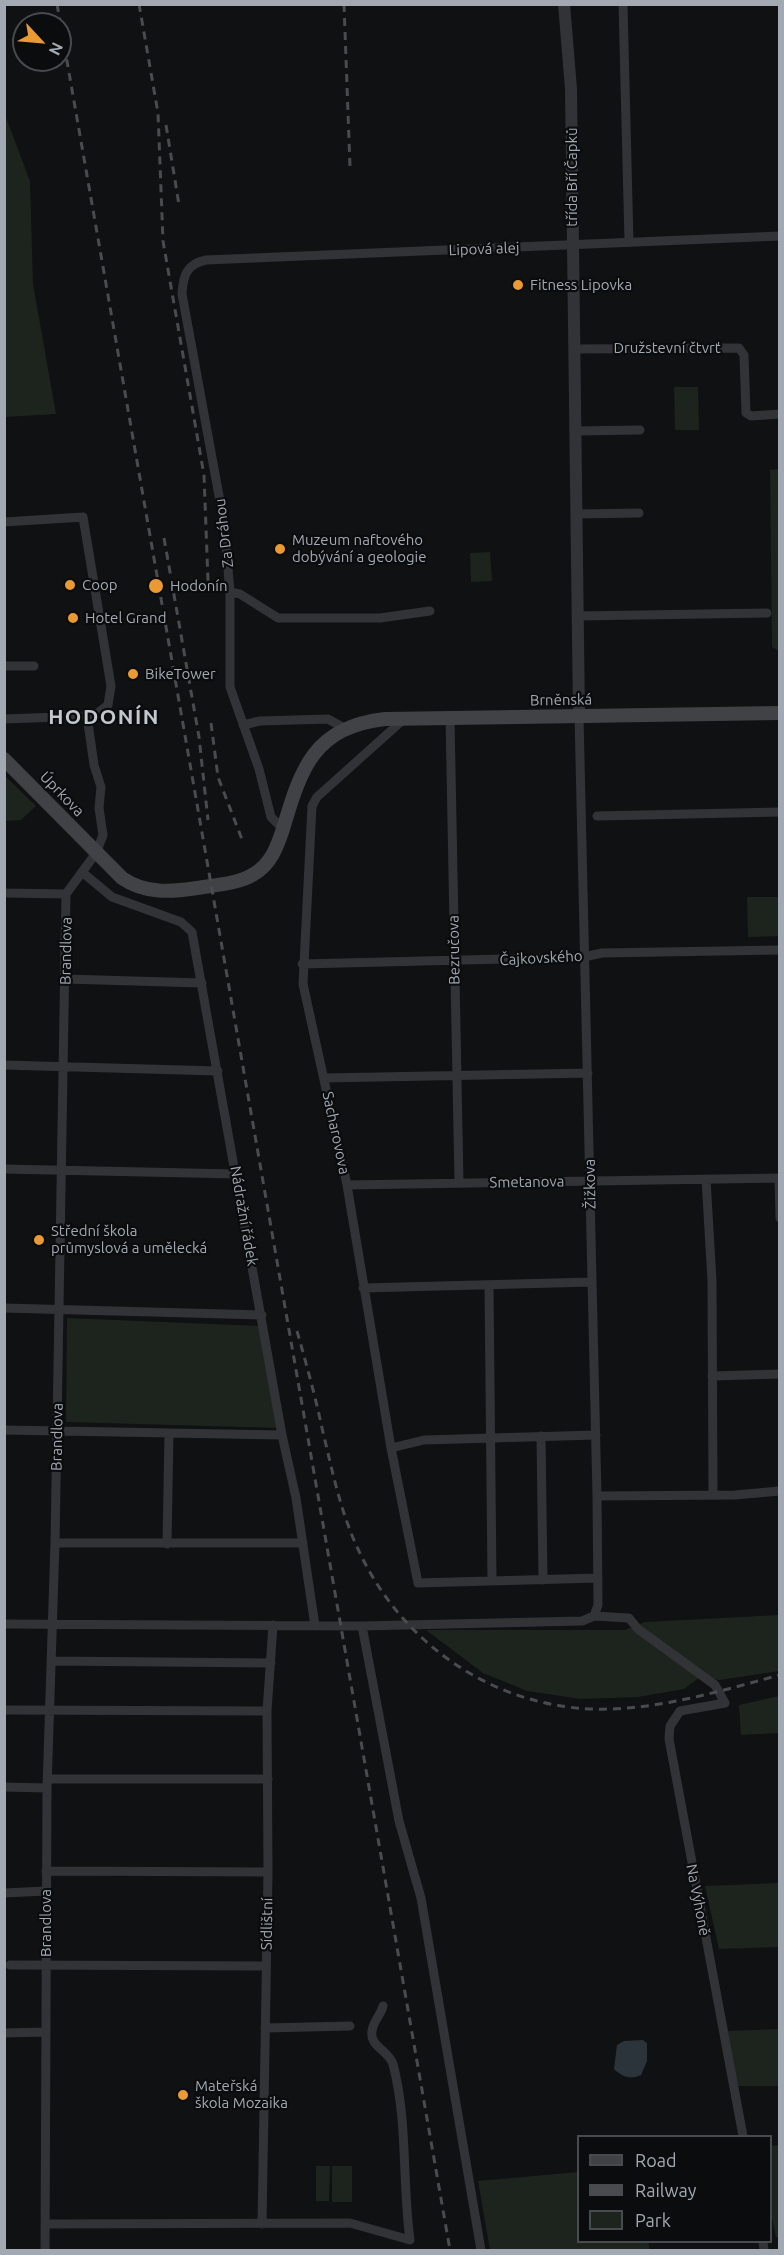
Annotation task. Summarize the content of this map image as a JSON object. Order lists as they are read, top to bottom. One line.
{"streets":{"main road":["Brněnská","Úprkova"],"street":["třída Bří Čapků","Lipová alej","Družstevní čtvrť","Za Dráhou","Bezručova","Brandlova","Čajkovského","Sacharovova","Smetanova","Žižkova","Nádražní řádek","Na Výhoně","Sídlištní"]},"crossings":[["třída Bří Čapků","Lipová alej"],["třída Bří Čapků","Družstevní čtvrť"],["Lipová alej","Za Dráhou"],["Za Dráhou","Brněnská"],["Brněnská","Úprkova"],["Brněnská","Bezručova"],["Brněnská","Sacharovova"],["Brněnská","Žižkova"],["Bezručova","Čajkovského"],["Bezručova","Smetanova"],["Čajkovského","Sacharovova"],["Čajkovského","Žižkova"],["Sacharovova","Smetanova"],["Smetanova","Žižkova"],["Žižkova","Na Výhoně"]],"districts":["HODONÍN"],"places":["Fitness Lipovka","Muzeum naftového dobývání a geologie","Coop","Hodonín","Hotel Grand","BikeTower","Střední škola průmyslová a umělecká","Mateřská škola Mozaika"],"legend":["Road","Railway","Park"],"north":"bottom right"}
